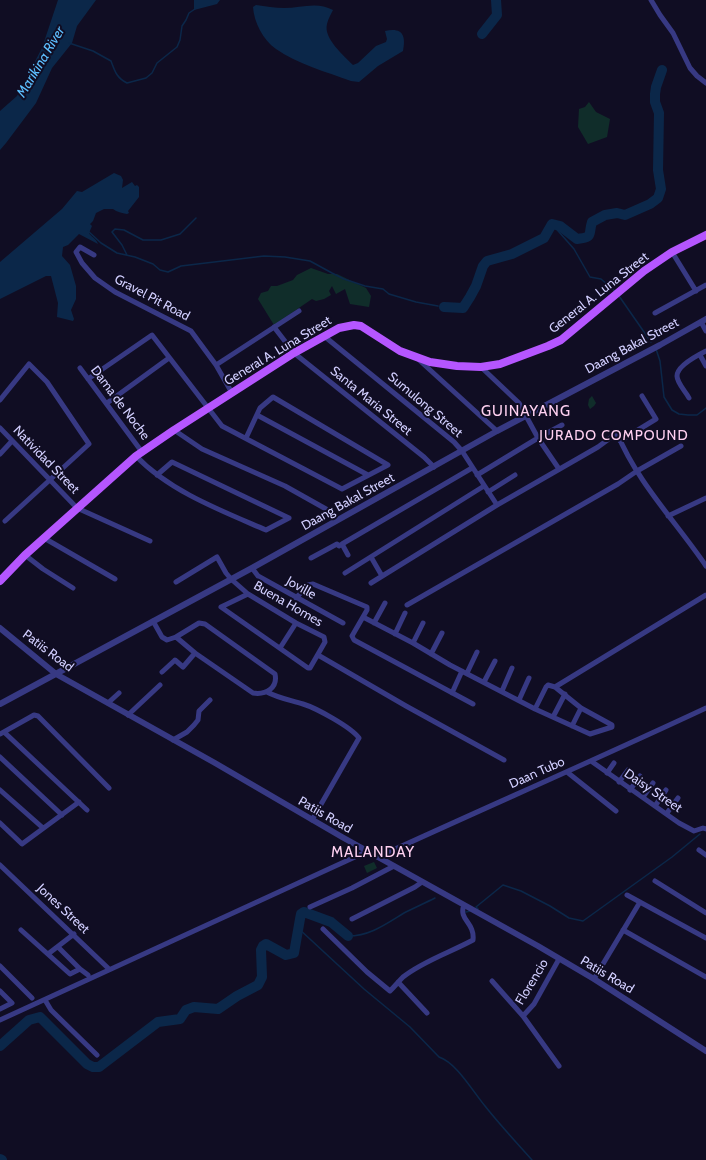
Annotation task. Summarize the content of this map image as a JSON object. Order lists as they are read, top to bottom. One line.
{"streets":{"main road":["General A. Luna Street"],"street":["Gravel Pit Road","Daang Bakal Street","Santa Maria Street","Dama de Noche","Sumulong Street","Natividad Street","Joville","Buena Homes","Patiis Road","Daan Tubo","Daisy Street","Jones Street","Florencio"]},"crossings":[["General A. Luna Street","Gravel Pit Road"],["General A. Luna Street","Santa Maria Street"],["General A. Luna Street","Dama de Noche"],["General A. Luna Street","Sumulong Street"],["General A. Luna Street","Natividad Street"],["Daang Bakal Street","Santa Maria Street"],["Daang Bakal Street","Sumulong Street"],["Daang Bakal Street","Joville"],["Daang Bakal Street","Buena Homes"],["Daang Bakal Street","Patiis Road"],["Patiis Road","Daan Tubo"],["Patiis Road","Florencio"],["Daan Tubo","Daisy Street"]],"districts":["GUINAYANG","JURADO COMPOUND","MALANDAY"],"water":["Marikina River"]}
